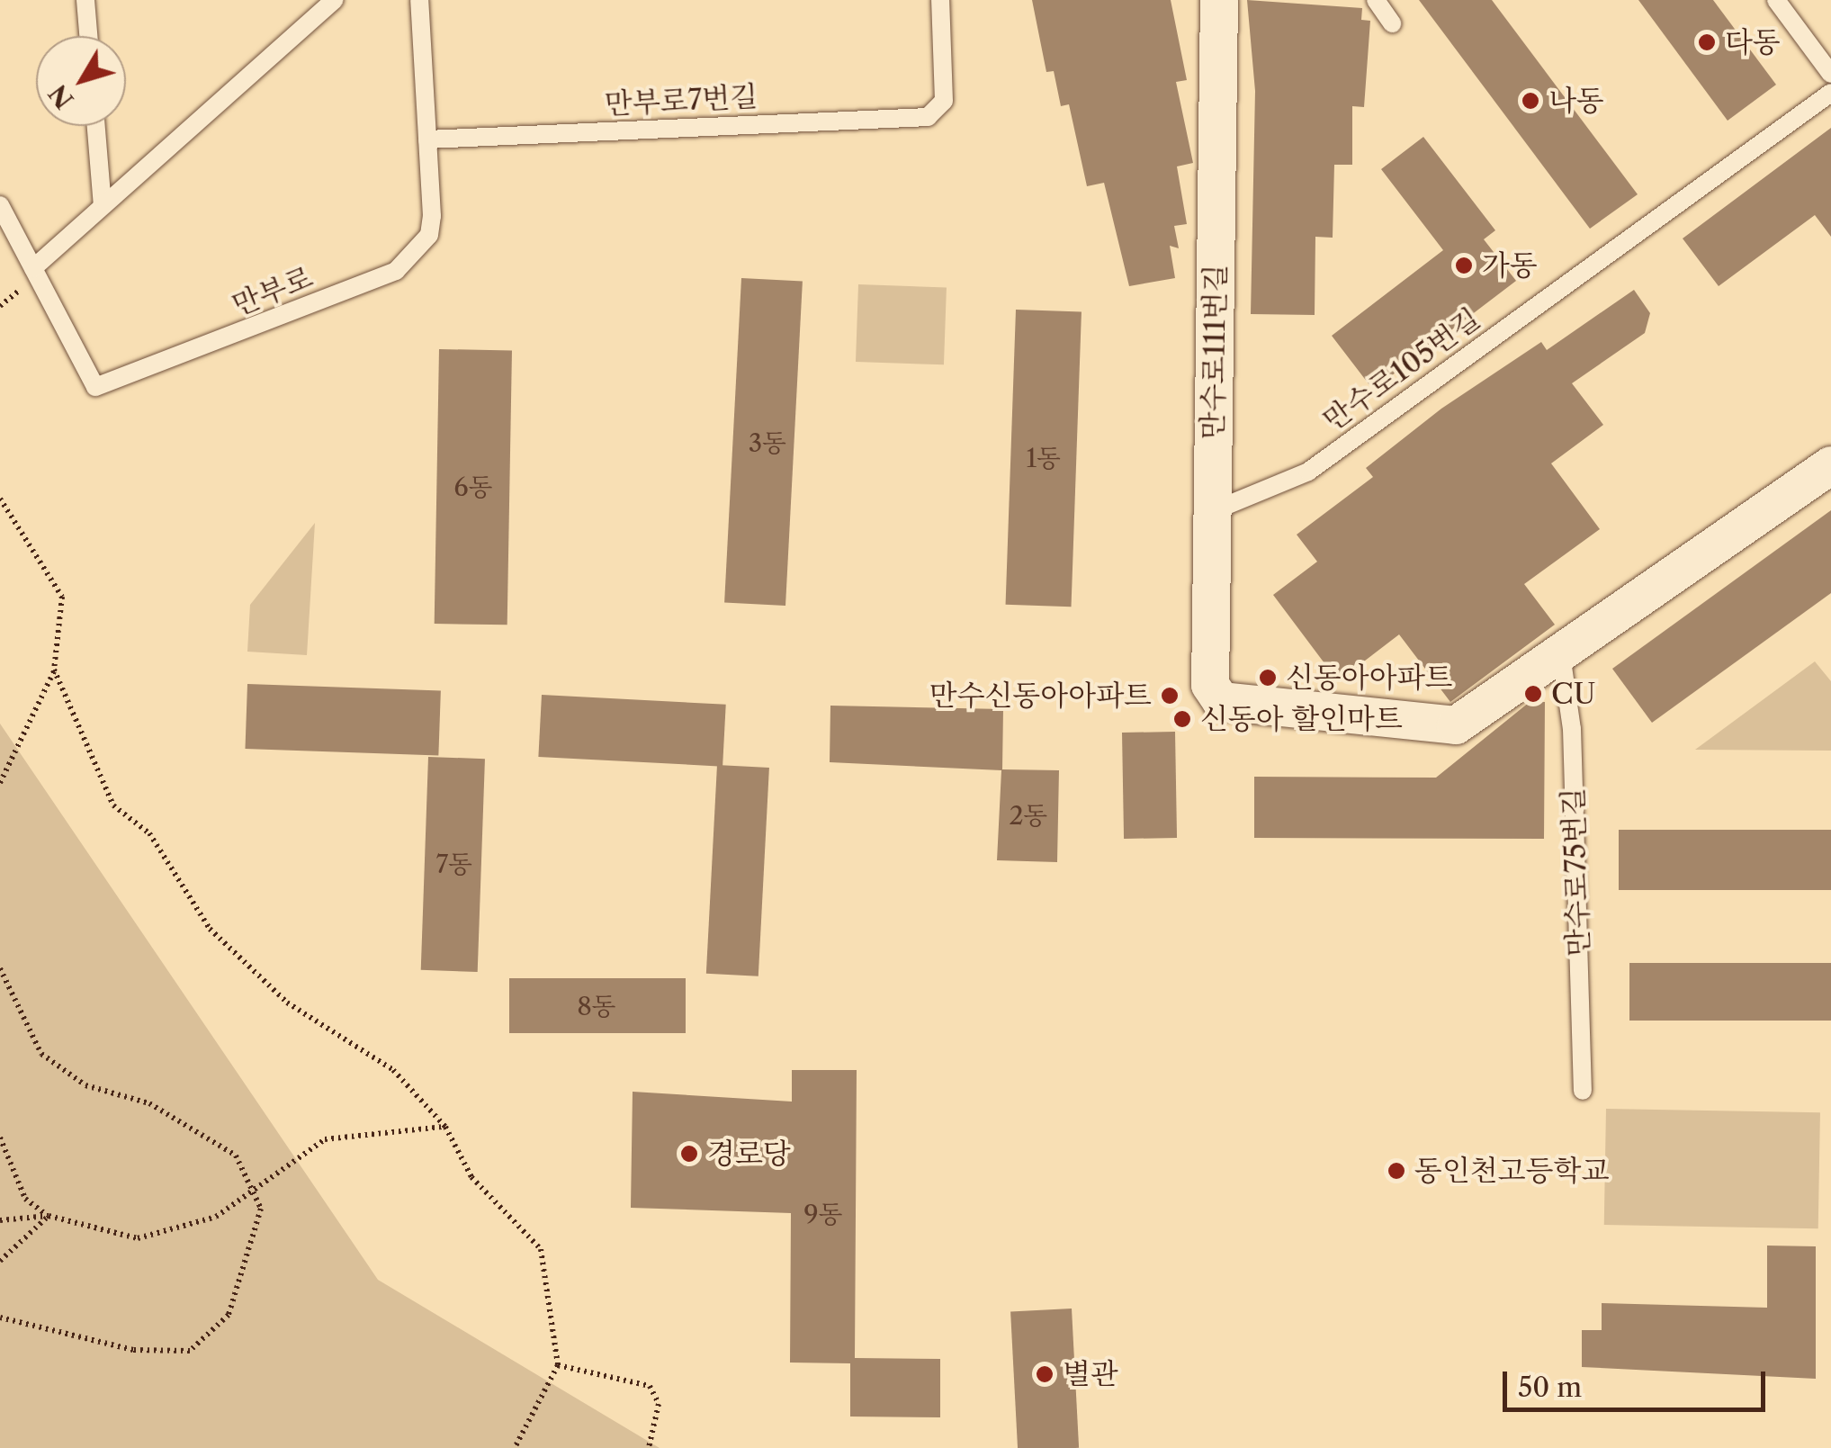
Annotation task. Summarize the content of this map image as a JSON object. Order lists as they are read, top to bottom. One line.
{"streets":{"street":["만수로111번길"],"lane":["만부로7번길","만부로","만수로105번길","만수로75번길"]},"crossings":[["만부로7번길","만부로"],["만수로111번길","만수로105번길"],["만수로111번길","만수로75번길"]],"places":["다동","나동","가동","신동아아파트","CU","만수신동아아파트","신동아 할인마트","경로당","동인천고등학교","별관"],"house_numbers":["3동","1동","6동","2동","7동","8동","9동"],"scale_bar":"50 m","north":"bottom left"}
